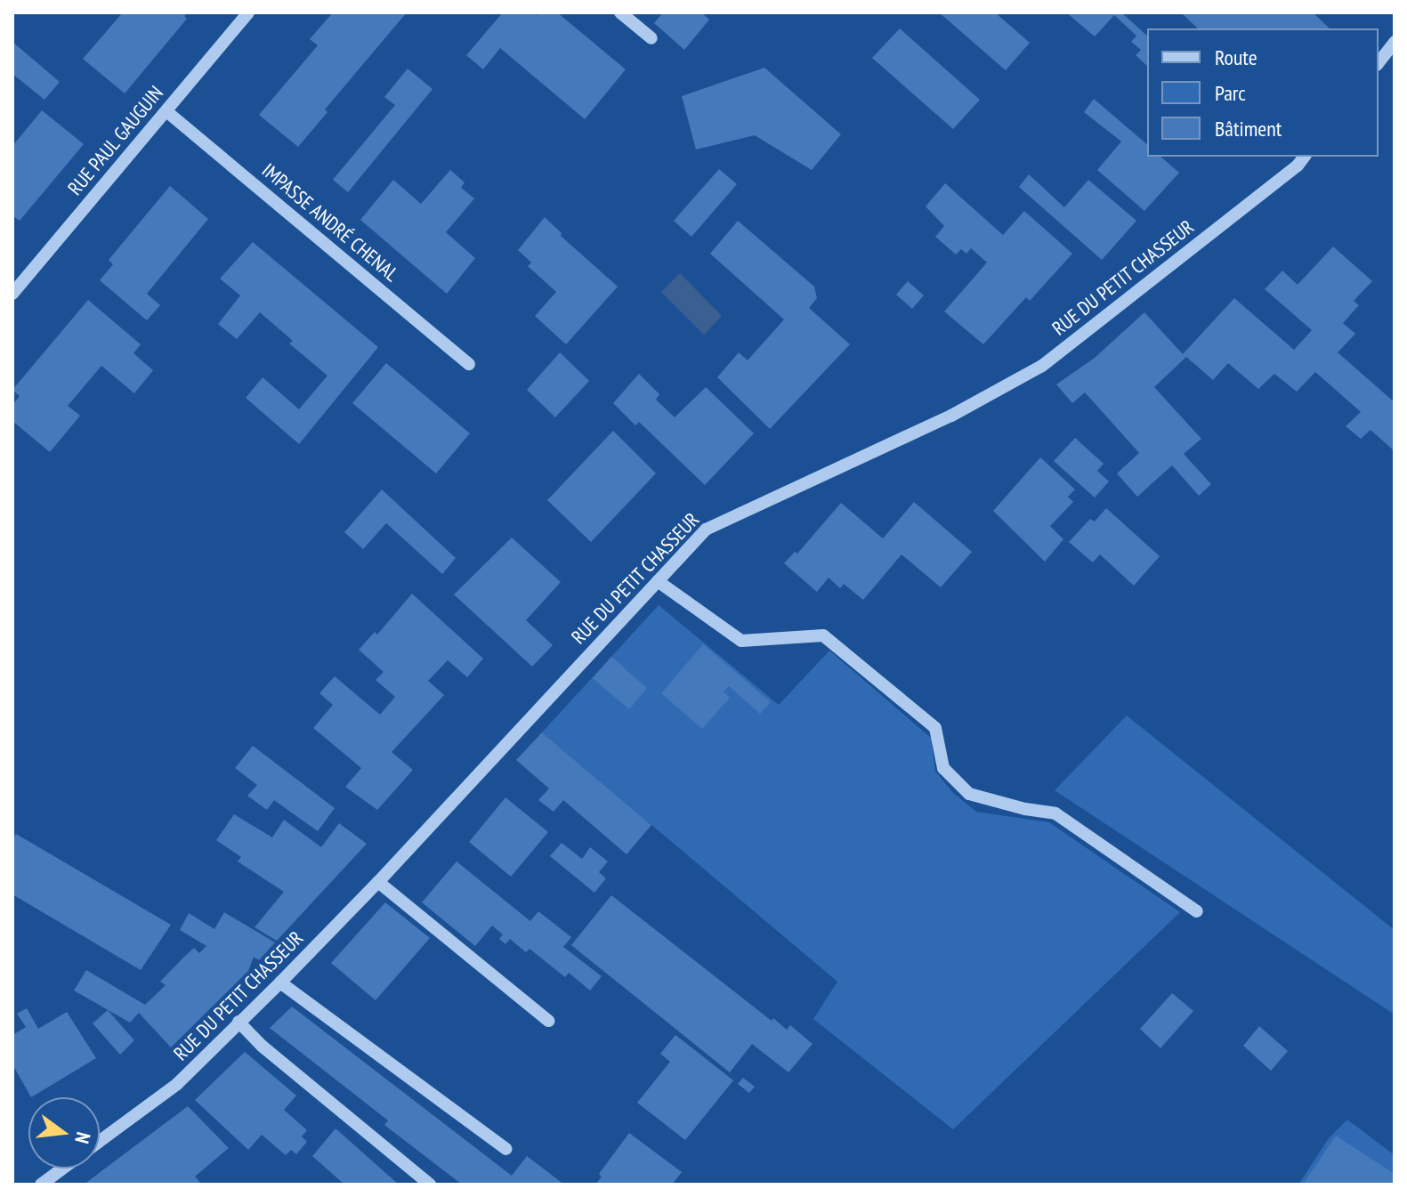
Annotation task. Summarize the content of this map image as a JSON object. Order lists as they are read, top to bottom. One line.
{"streets":{"street":["RUE PAUL GAUGUIN","IMPASSE ANDRÉ CHENAL","RUE DU PETIT CHASSEUR"]},"crossings":[["RUE PAUL GAUGUIN","IMPASSE ANDRÉ CHENAL"]],"legend":["Route","Parc","Bâtiment"],"north":"right"}
